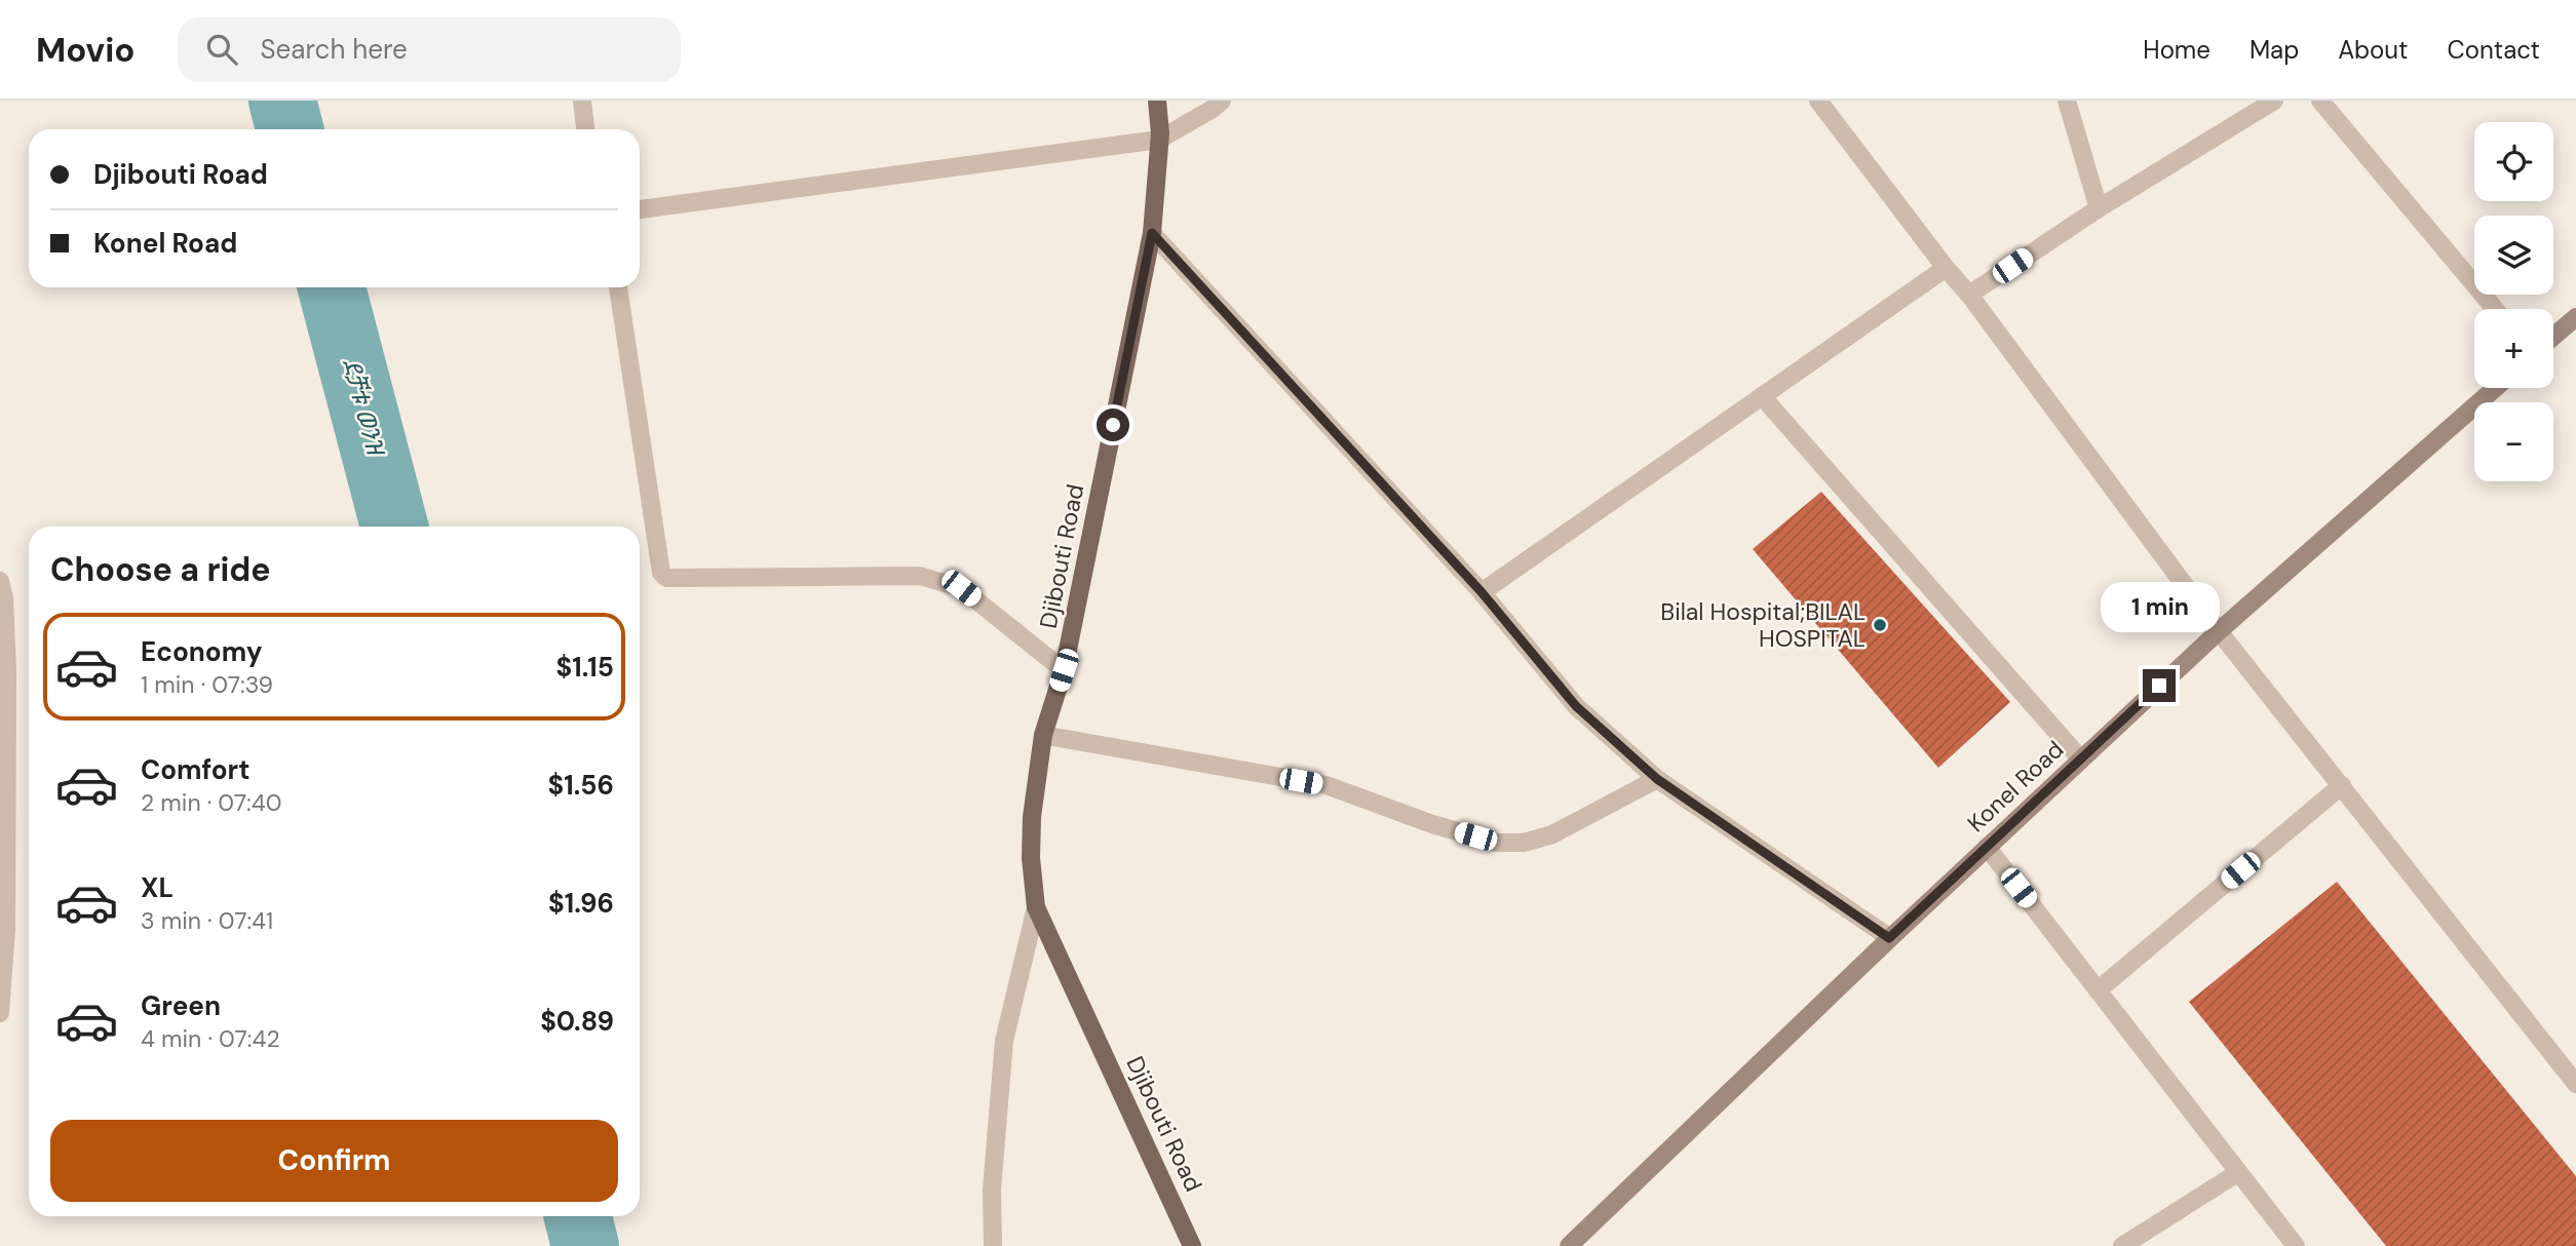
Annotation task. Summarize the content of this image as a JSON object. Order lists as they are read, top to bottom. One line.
{"streets":{"main road":["Djibouti Road","Konel Road"]},"water":["ደቻቱ ወንዝ"],"places":["Bilal Hospital;BILAL HOSPITAL"],"page":{"header":"Movio","search":"Search here","nav":["Home","Map","About","Contact"],"map_buttons":["+","−"],"banner":["Djibouti Road","Konel Road"],"heading":"Choose a ride","bubble":"1 min","list":[{"name":"Economy","note":"1 min · 07:39","value":"$1.15"},{"name":"Comfort","note":"2 min · 07:40","value":"$1.56"},{"name":"XL","note":"3 min · 07:41","value":"$1.96"},{"name":"Green","note":"4 min · 07:42","value":"$0.89"}],"buttons":"Confirm"}}
